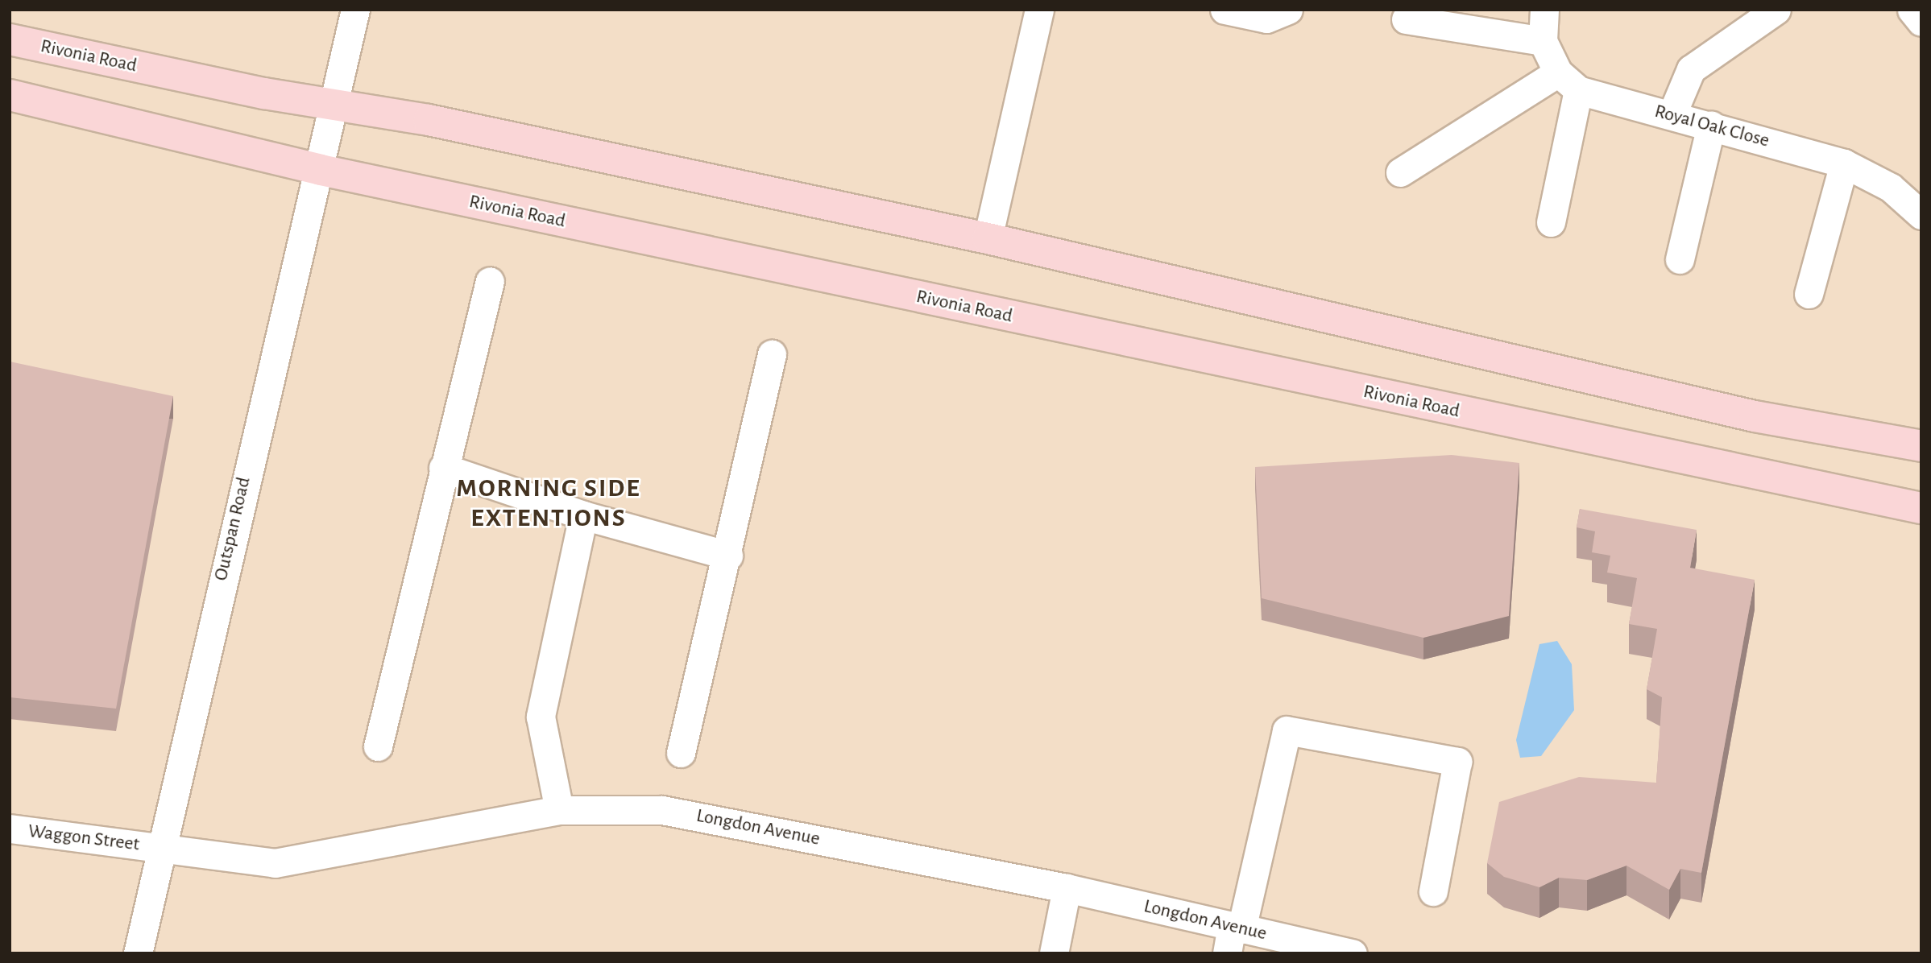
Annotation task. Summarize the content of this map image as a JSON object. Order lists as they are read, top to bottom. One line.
{"streets":{"main road":["Rivonia Road"],"street":["Royal Oak Close","Outspan Road","Longdon Avenue","Waggon Street"]},"crossings":[["Rivonia Road","Outspan Road"],["Outspan Road","Longdon Avenue"],["Outspan Road","Waggon Street"],["Longdon Avenue","Waggon Street"]],"districts":["MORNING SIDE EXTENTIONS"]}
